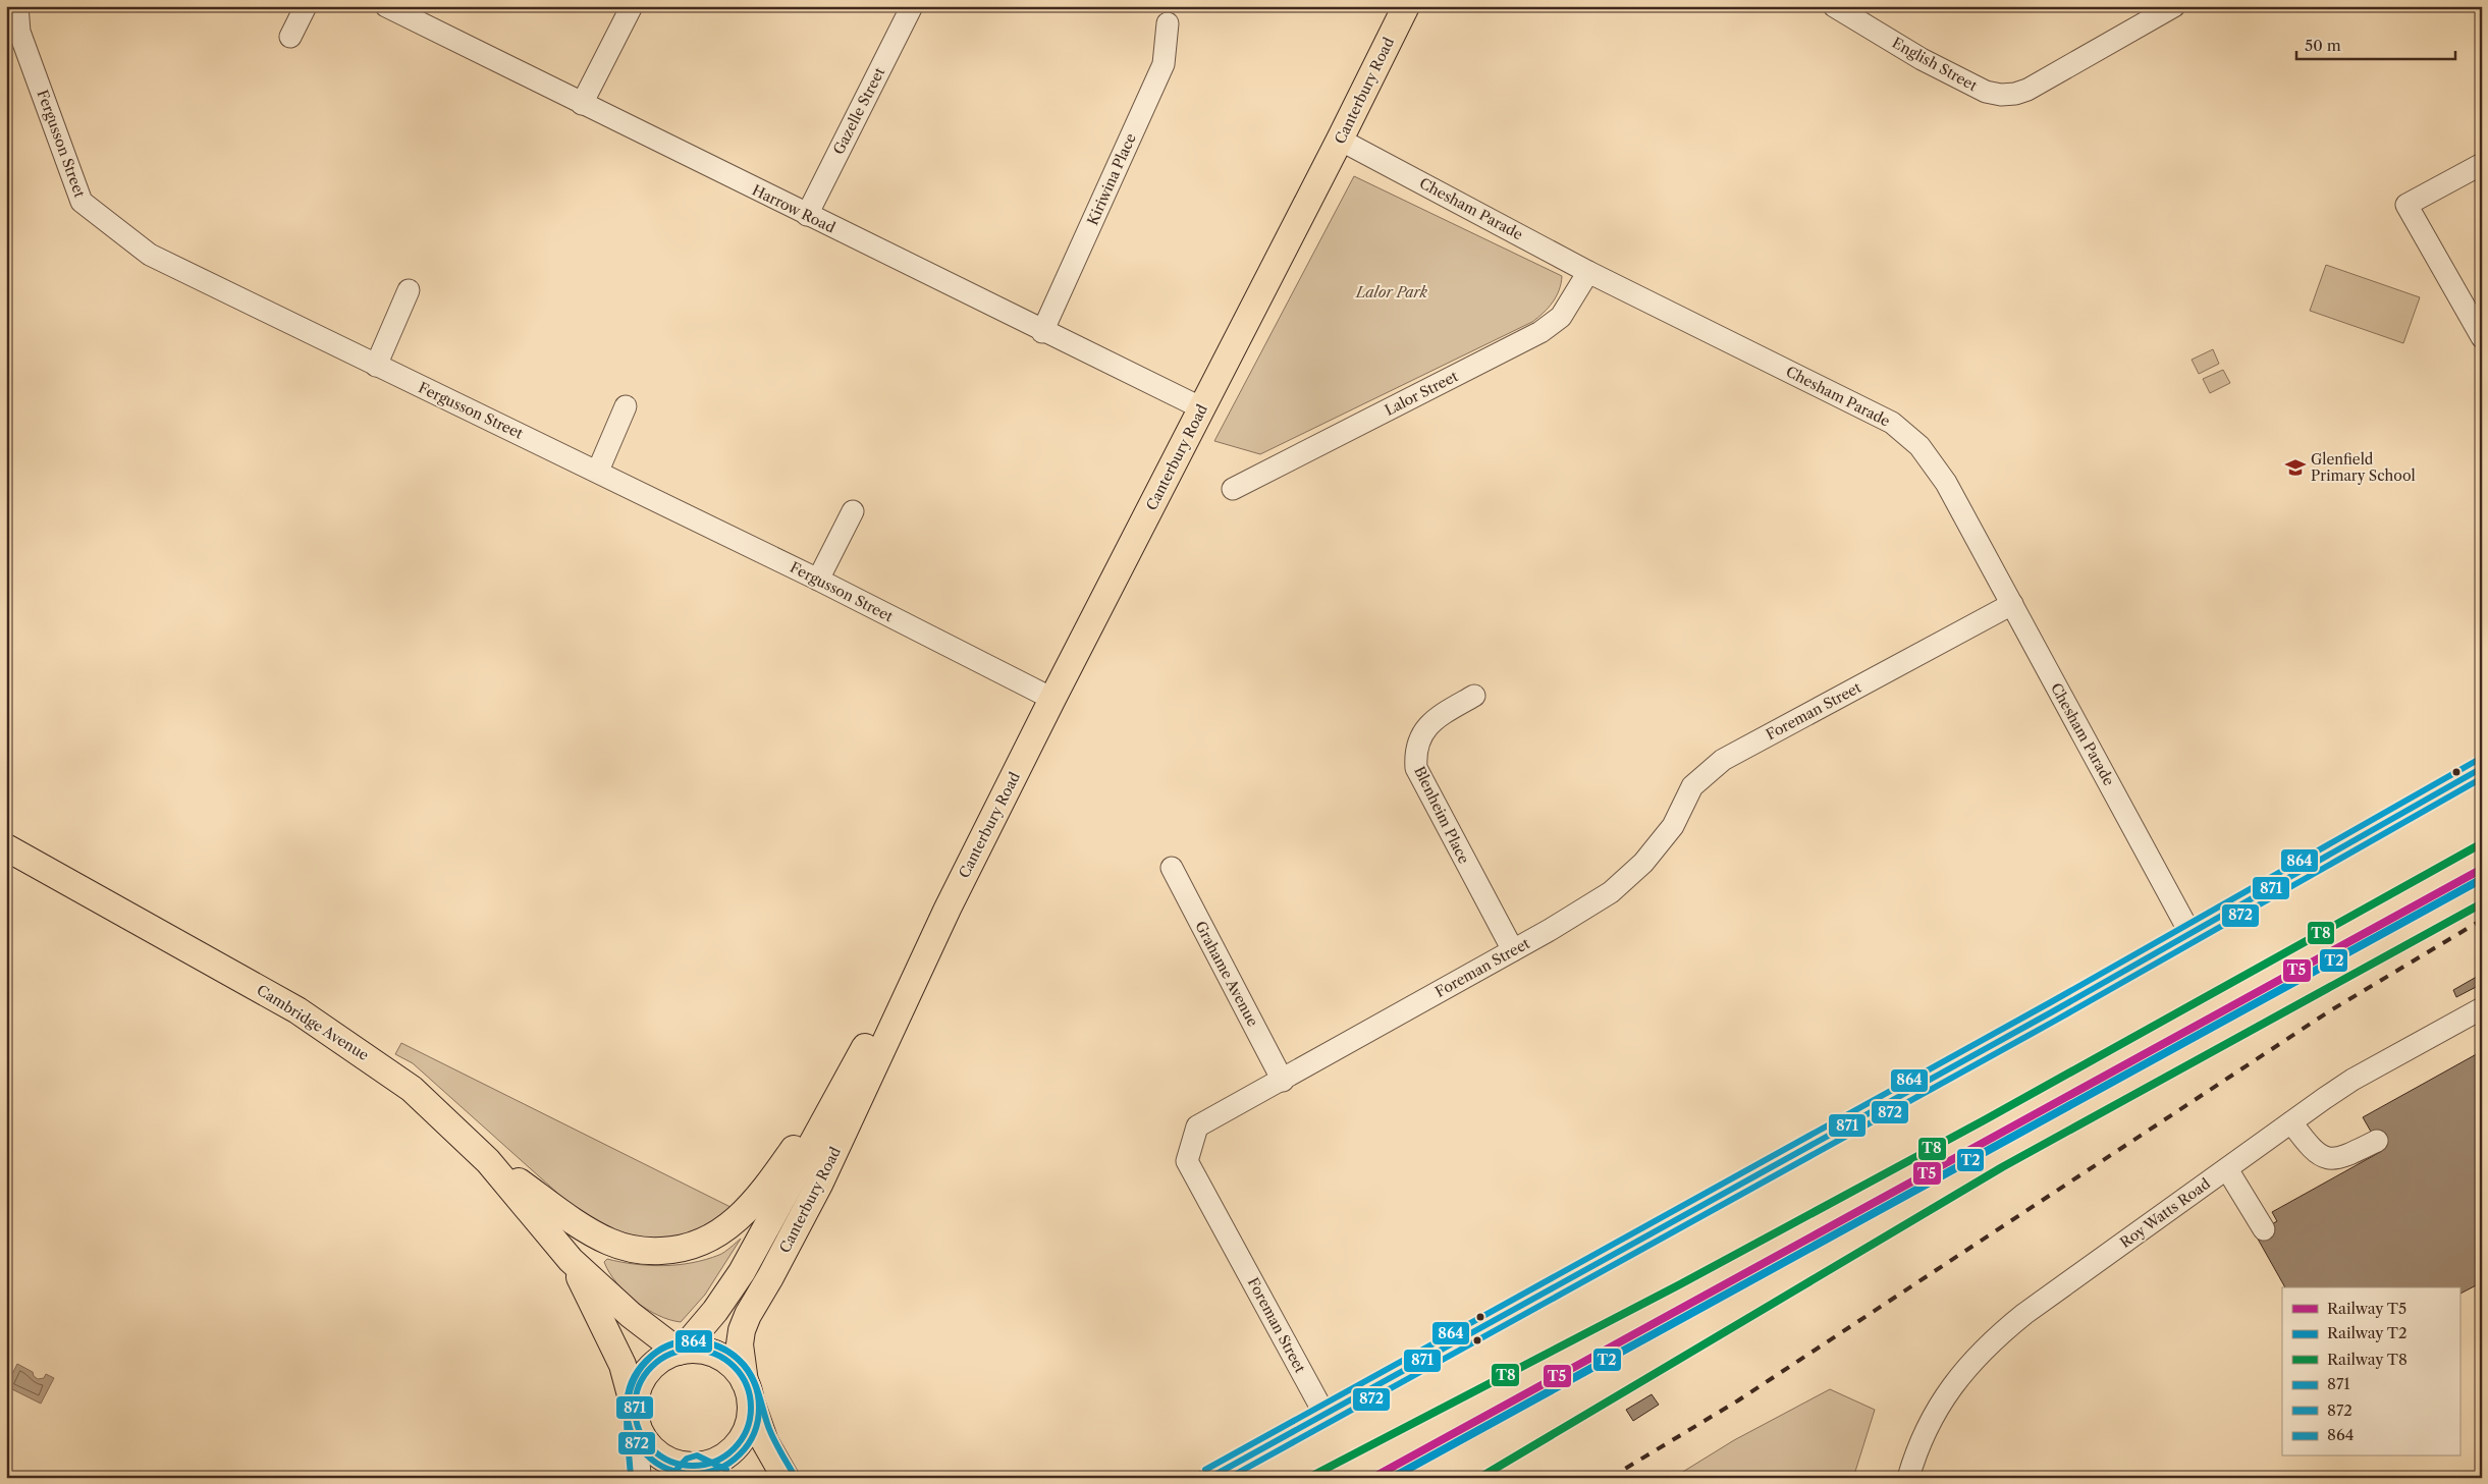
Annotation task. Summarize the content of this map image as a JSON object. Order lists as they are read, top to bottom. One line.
{"streets":{"main road":["Canterbury Road","Cambridge Avenue"],"street":["English Street","Gazelle Street","Fergusson Street","Kiriwina Place","Harrow Road","Chesham Parade","Lalor Street","Foreman Street","Blenheim Place","Grahame Avenue","Roy Watts Road"]},"crossings":[["Canterbury Road","Fergusson Street"],["Canterbury Road","Harrow Road"],["Canterbury Road","Chesham Parade"],["Canterbury Road","Cambridge Avenue"],["Gazelle Street","Harrow Road"],["Kiriwina Place","Harrow Road"],["Chesham Parade","Lalor Street"],["Chesham Parade","Foreman Street"],["Foreman Street","Blenheim Place"],["Foreman Street","Grahame Avenue"]],"parks":["Lalor Park"],"places":{"school or university":["Glenfield Primary School"]},"lines":["transit line 864","transit line 871","transit line 872","rail line T8","rail line T5","rail line T2"],"legend":["Railway T5","Railway T2","Railway T8","871","872","864"],"scale_bar":"50 m"}
